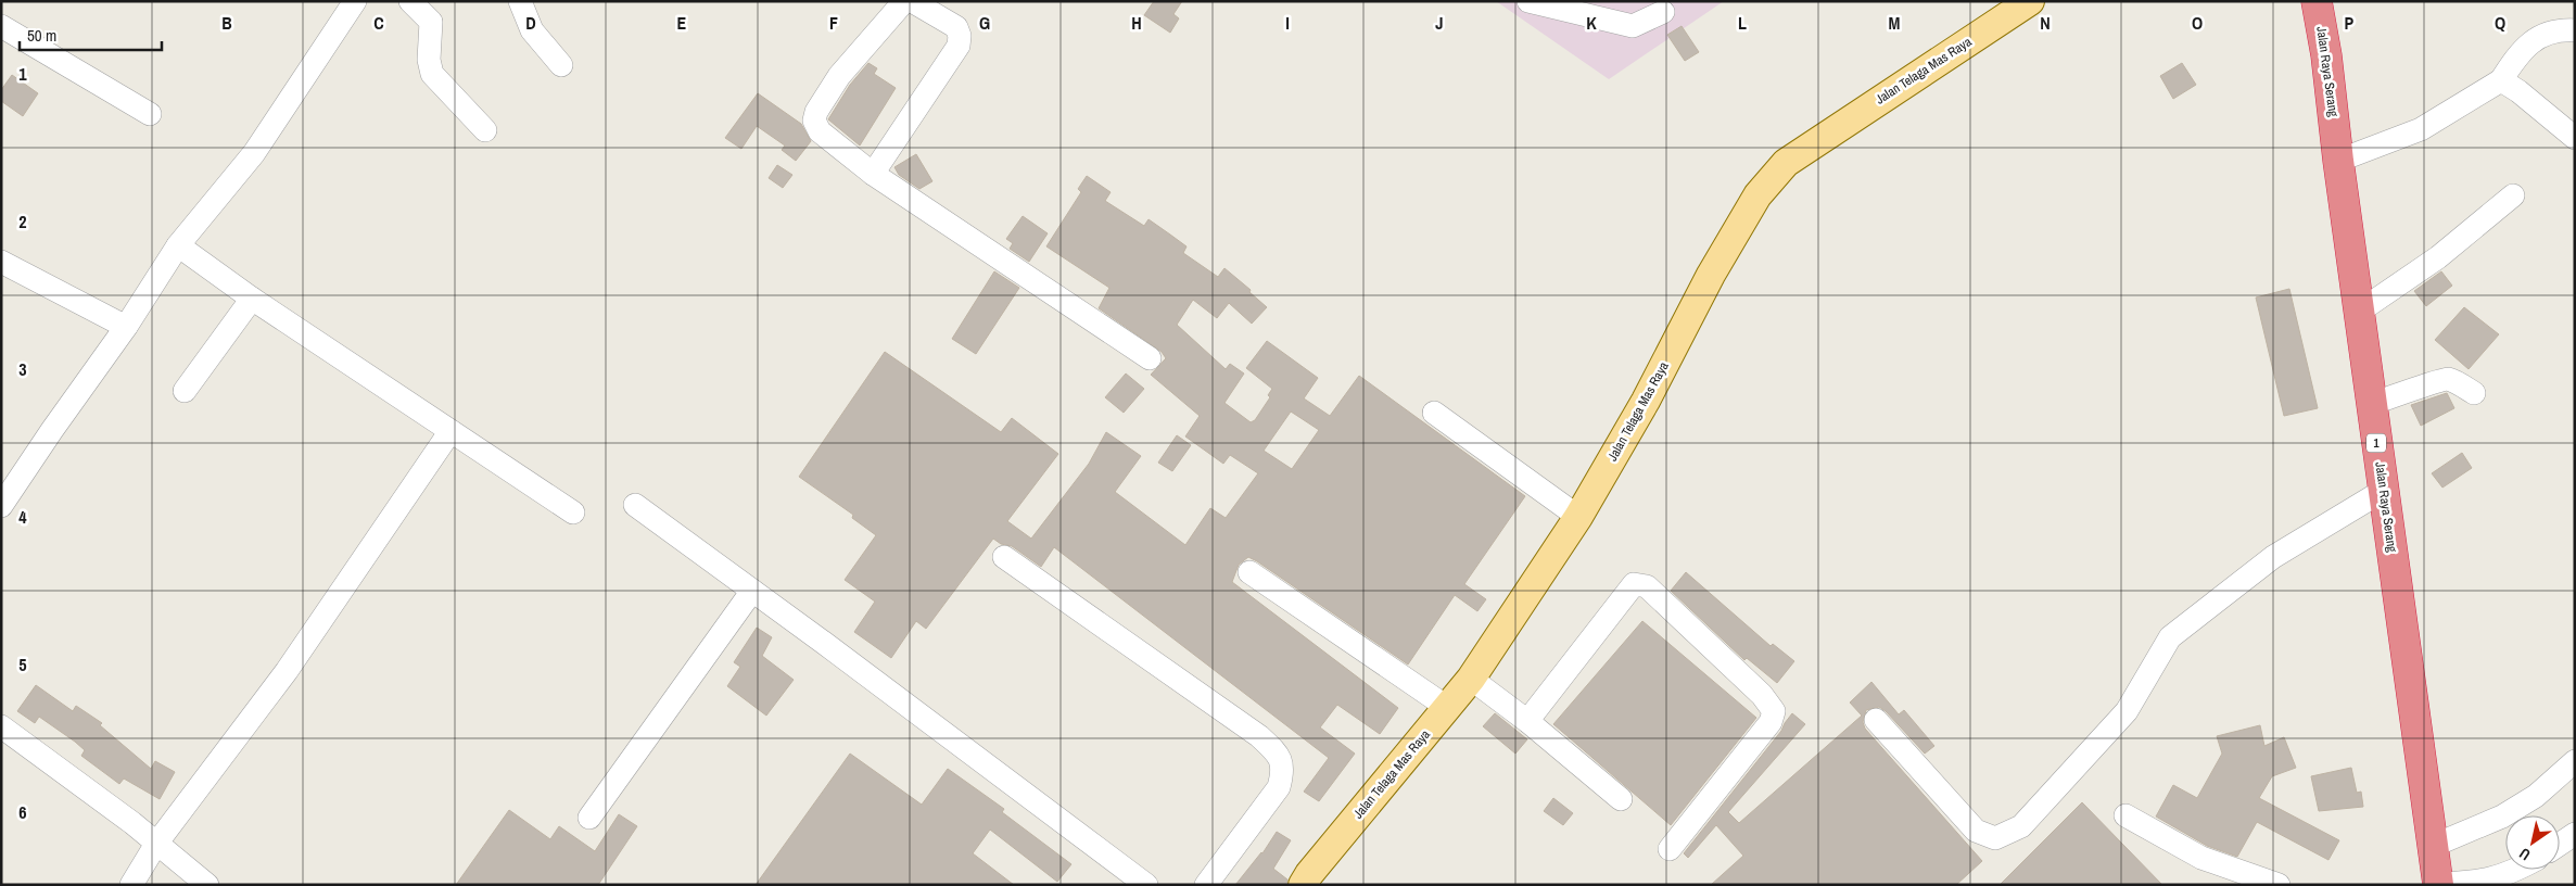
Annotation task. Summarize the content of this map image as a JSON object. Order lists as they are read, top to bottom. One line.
{"streets":{"highway":["Jalan Raya Serang","1"],"main road":["Jalan Telaga Mas Raya"]},"scale_bar":"50 m","north":"bottom left","grid":{"columns":["B","C","D","E","F","G","H","I","J","K","L","M","N","O","P","Q"],"rows":["1","2","3","4","5","6"]}}
